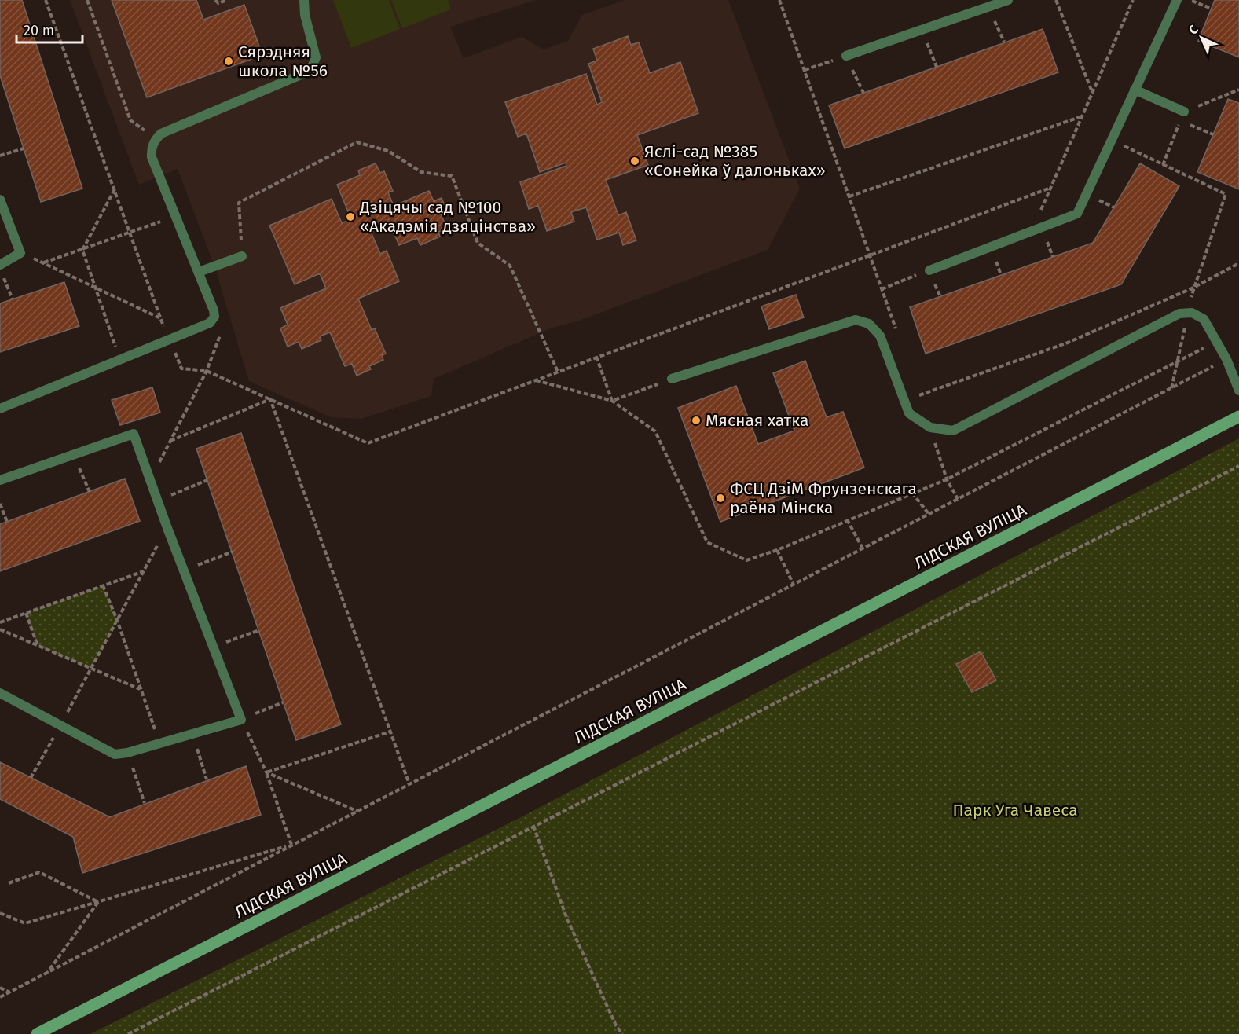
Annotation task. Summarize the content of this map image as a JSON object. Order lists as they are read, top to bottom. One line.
{"streets":{"main road":["ЛІДСКАЯ ВУЛІЦА"]},"parks":["Парк Уга Чавеса"],"places":["Сярэдняя школа №56","Яслі-сад №385 «Сонейка ў далоньках»","Дзіцячы сад №100 «Акадэмія дзяцінства»","Мясная хатка","ФСЦ ДзіМ Фрунзенскага раёна Мінска"],"scale_bar":"20 m","north":"top left"}
